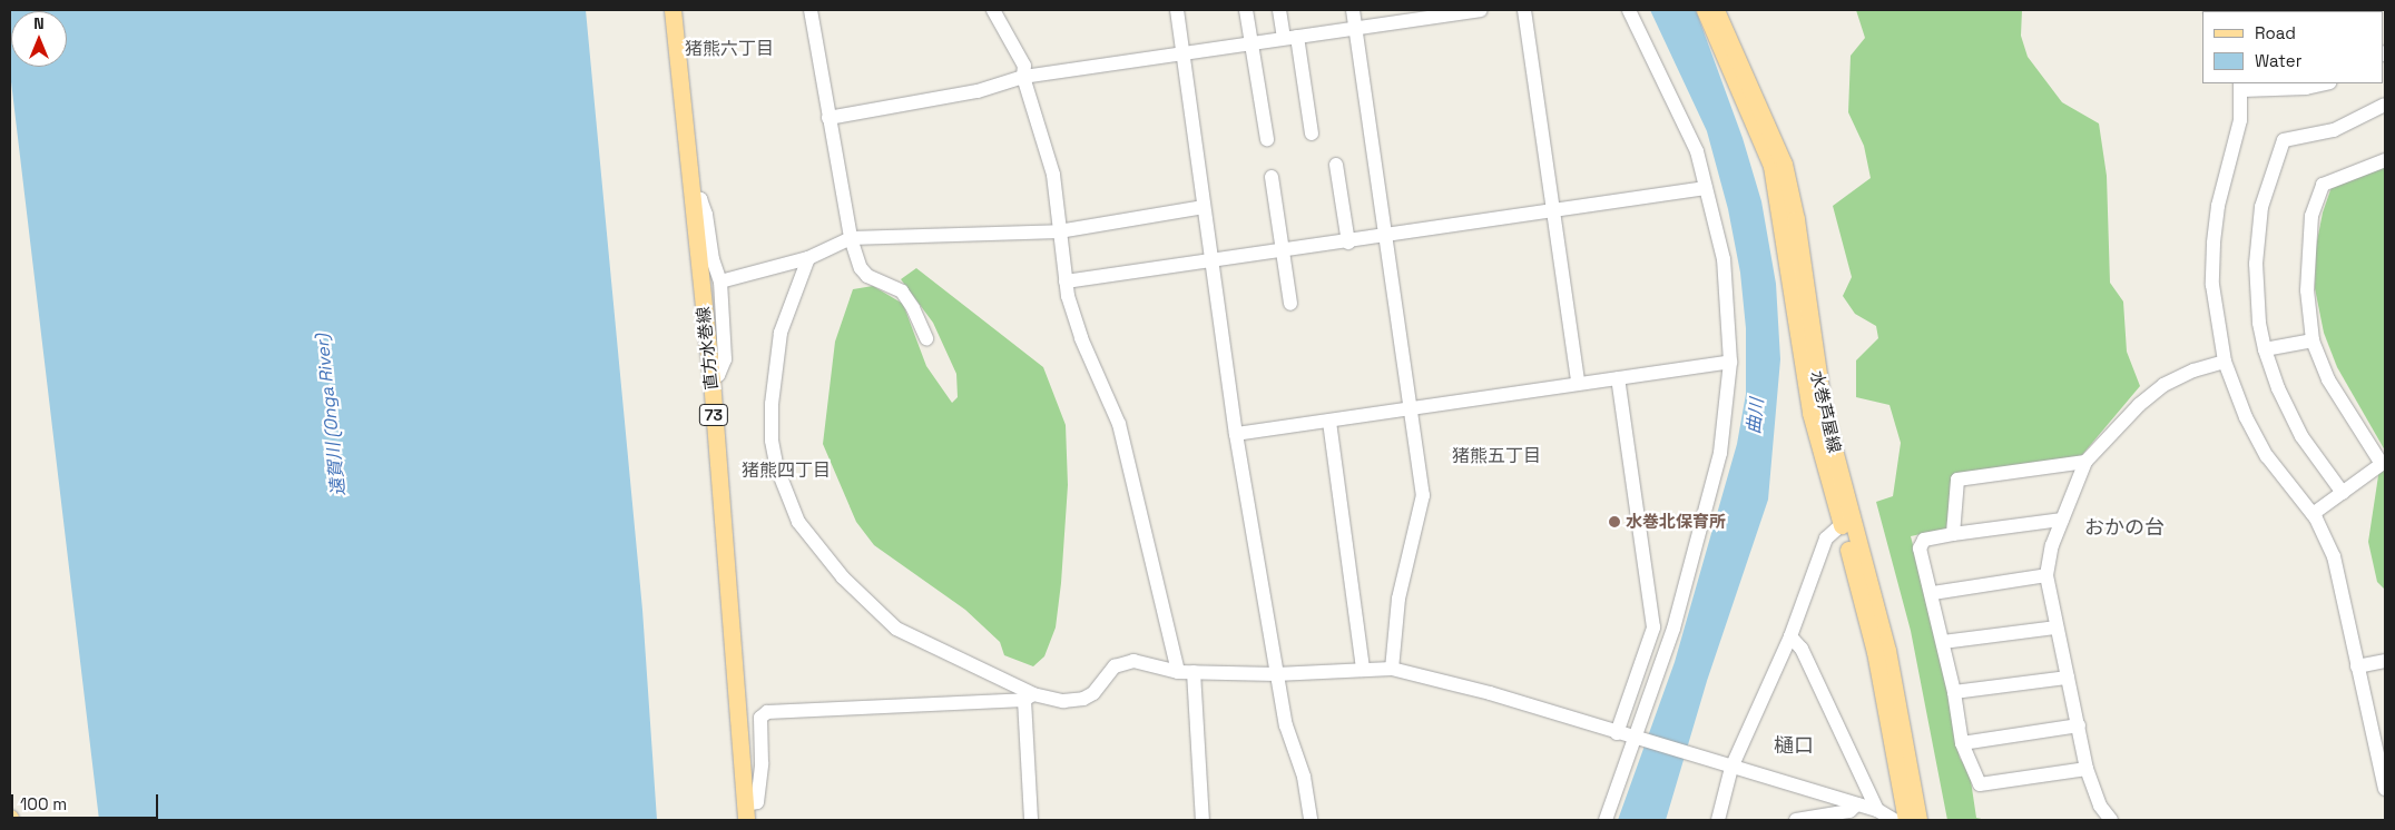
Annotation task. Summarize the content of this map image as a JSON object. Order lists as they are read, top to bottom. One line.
{"streets":{"main road":["直方水巻線","水巻芦屋線","73"]},"districts":["猪熊六丁目","猪熊五丁目","猪熊四丁目","おかの台","樋口"],"water":["遠賀川 (Onga River)","曲川"],"places":["水巻北保育所"],"legend":["Road","Water"],"scale_bar":"100 m","north":"top"}
